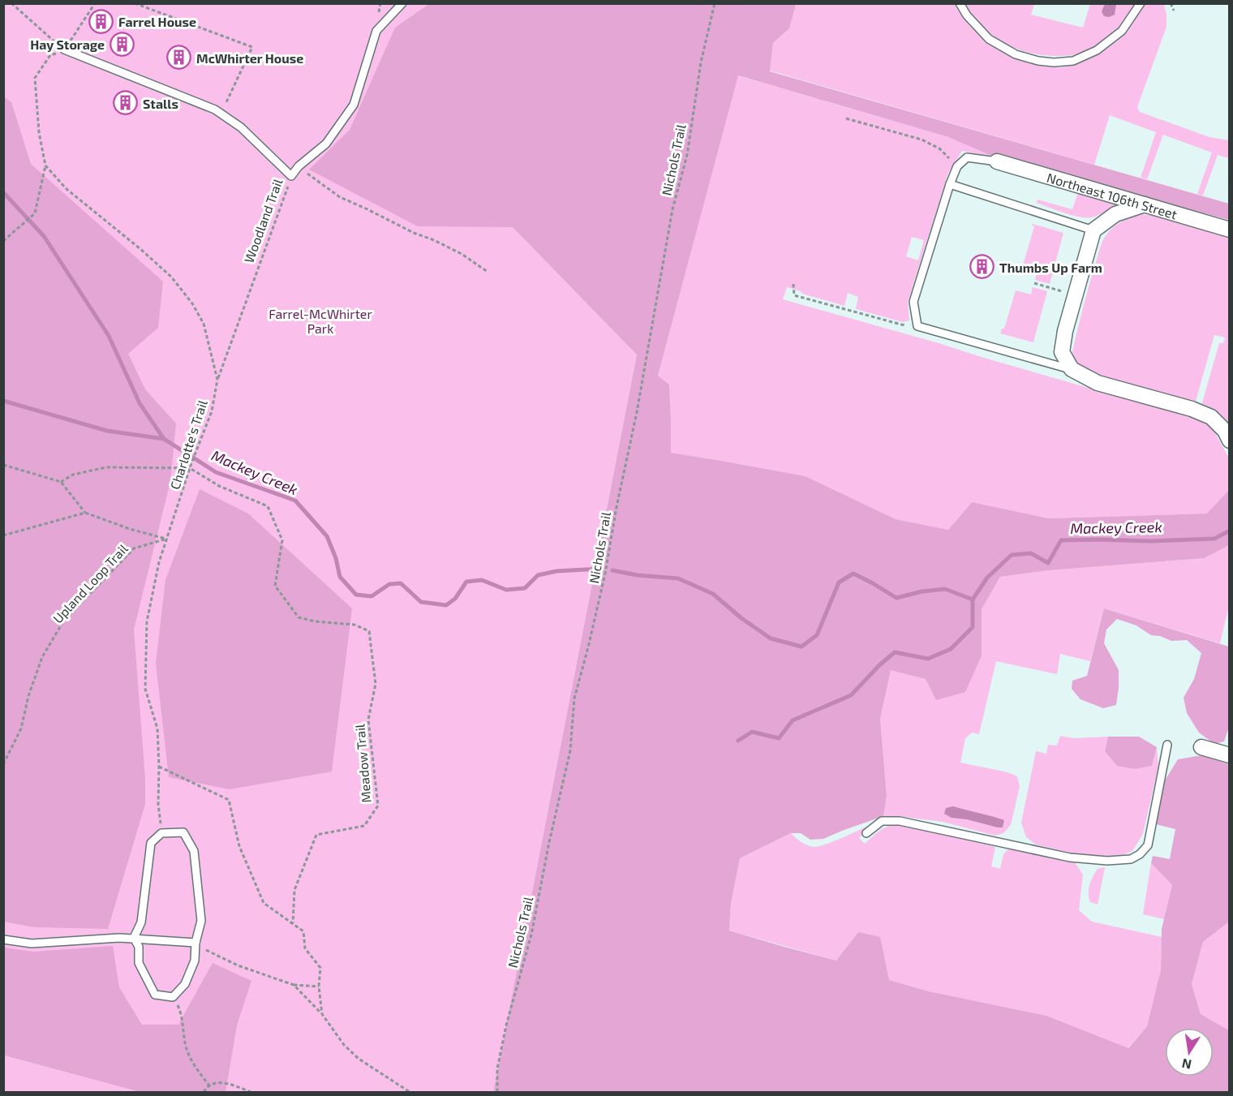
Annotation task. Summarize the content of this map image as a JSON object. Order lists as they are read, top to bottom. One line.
{"streets":{"street":["Northeast 106th Street"],"lane":["Woodland Trail"],"path":["Nichols Trail","Charlotte's Trail","Upland Loop Trail","Meadow Trail"]},"crossings":[["Woodland Trail","Charlotte's Trail"],["Charlotte's Trail","Upland Loop Trail"],["Charlotte's Trail","Meadow Trail"]],"water":["Mackey Creek"],"parks":["Farrel-McWhirter Park"],"places":{"building":["Farrel House","Hay Storage","McWhirter House","Stalls","Thumbs Up Farm"]},"north":"bottom"}
